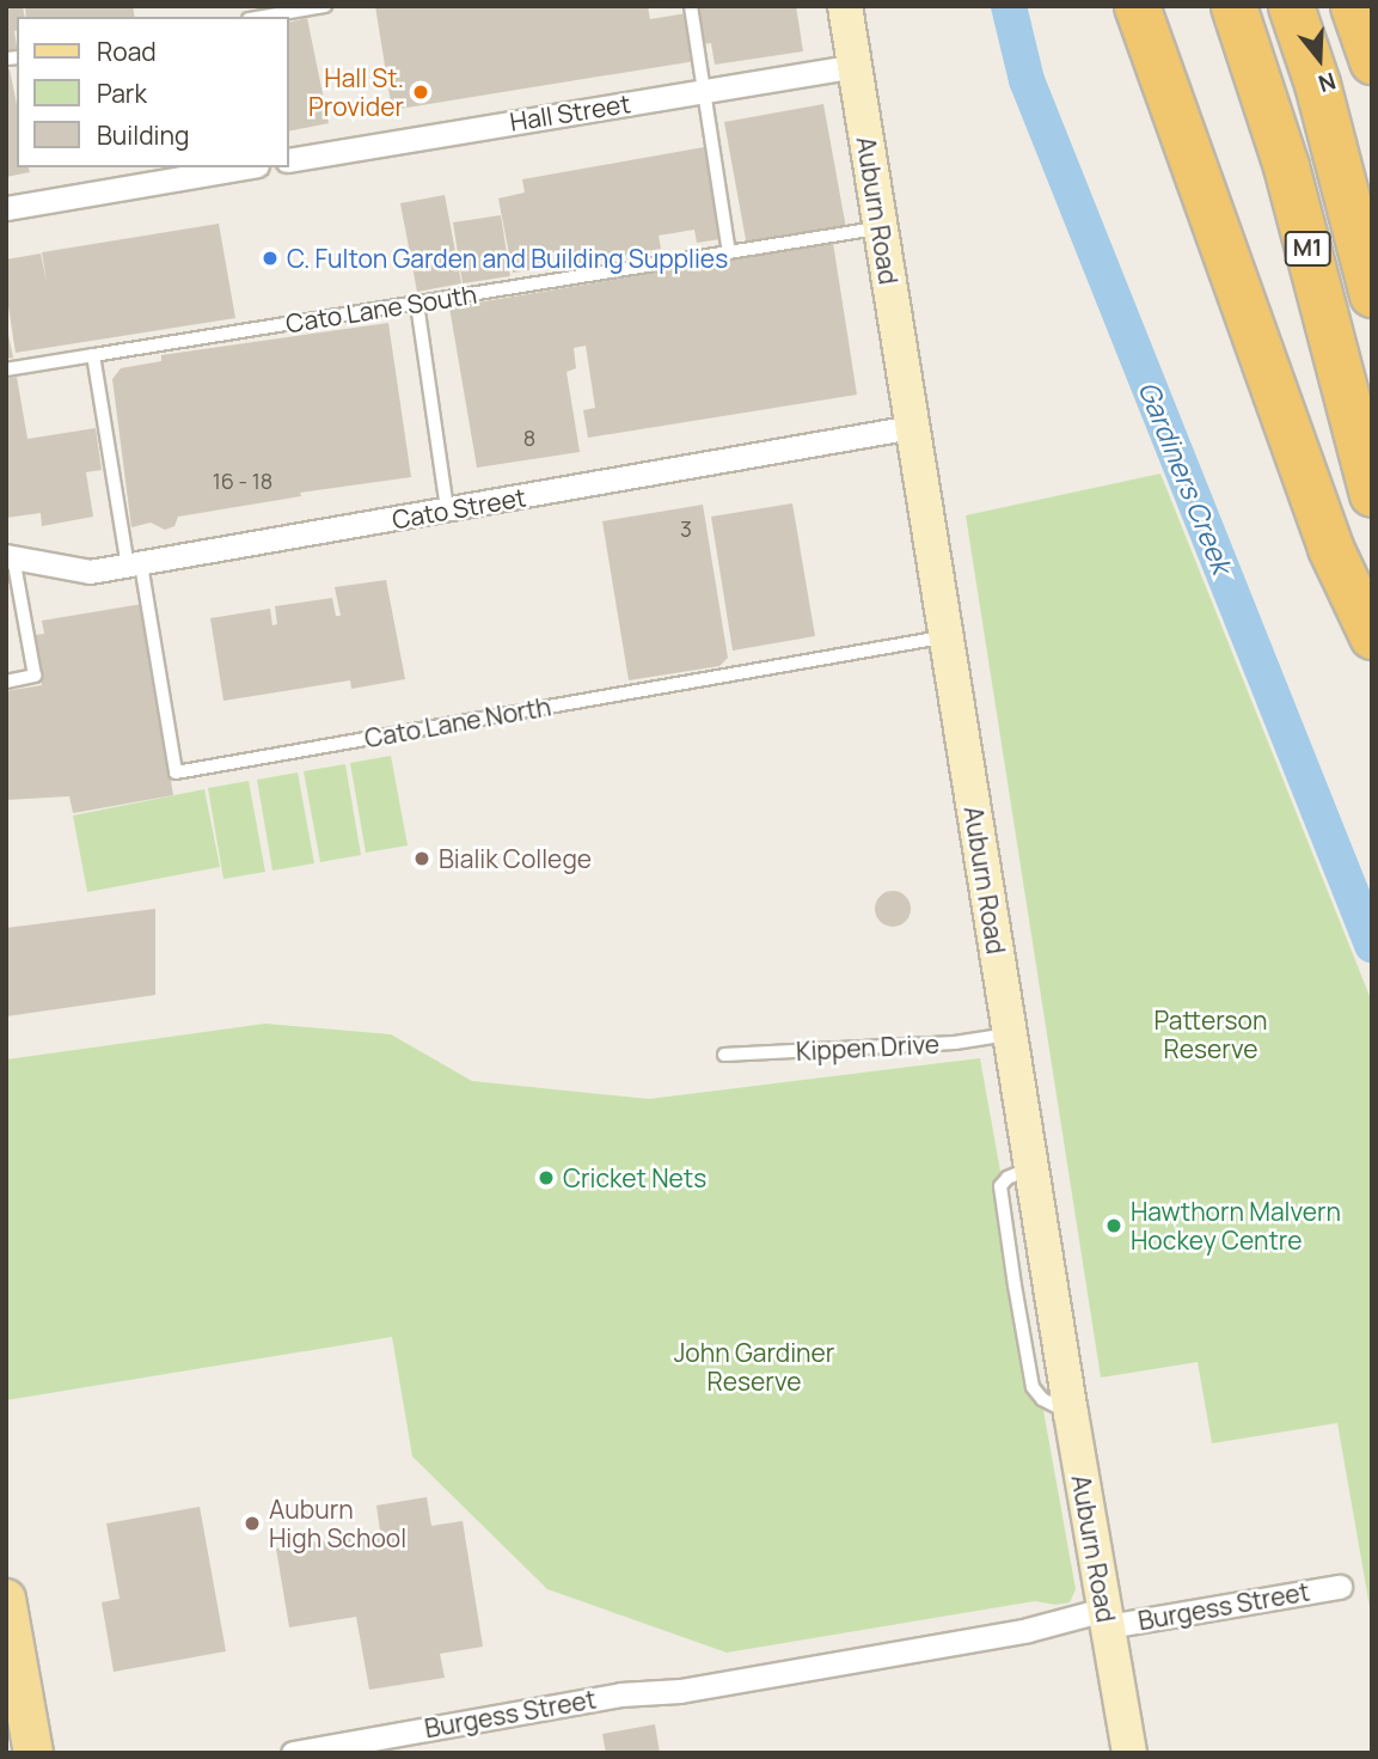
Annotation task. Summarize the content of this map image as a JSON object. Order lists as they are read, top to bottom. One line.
{"streets":{"highway":["M1"],"main road":["Auburn Road"],"street":["Hall Street","Cato Street","Burgess Street"],"lane":["Cato Lane South","Cato Lane North","Kippen Drive"]},"crossings":[["Hall Street","Auburn Road"],["Auburn Road","Cato Lane South"],["Auburn Road","Cato Street"],["Auburn Road","Cato Lane North"],["Auburn Road","Kippen Drive"],["Auburn Road","Burgess Street"],["Cato Street","Cato Lane North"]],"water":["Gardiners Creek"],"parks":["Patterson Reserve","John Gardiner Reserve"],"places":["Hall St. Provider","C. Fulton Garden and Building Supplies","Bialik College","Cricket Nets","Hawthorn Malvern Hockey Centre","Auburn High School"],"house_numbers":["8","16 - 18","3"],"legend":["Road","Park","Building"],"north":"bottom"}
